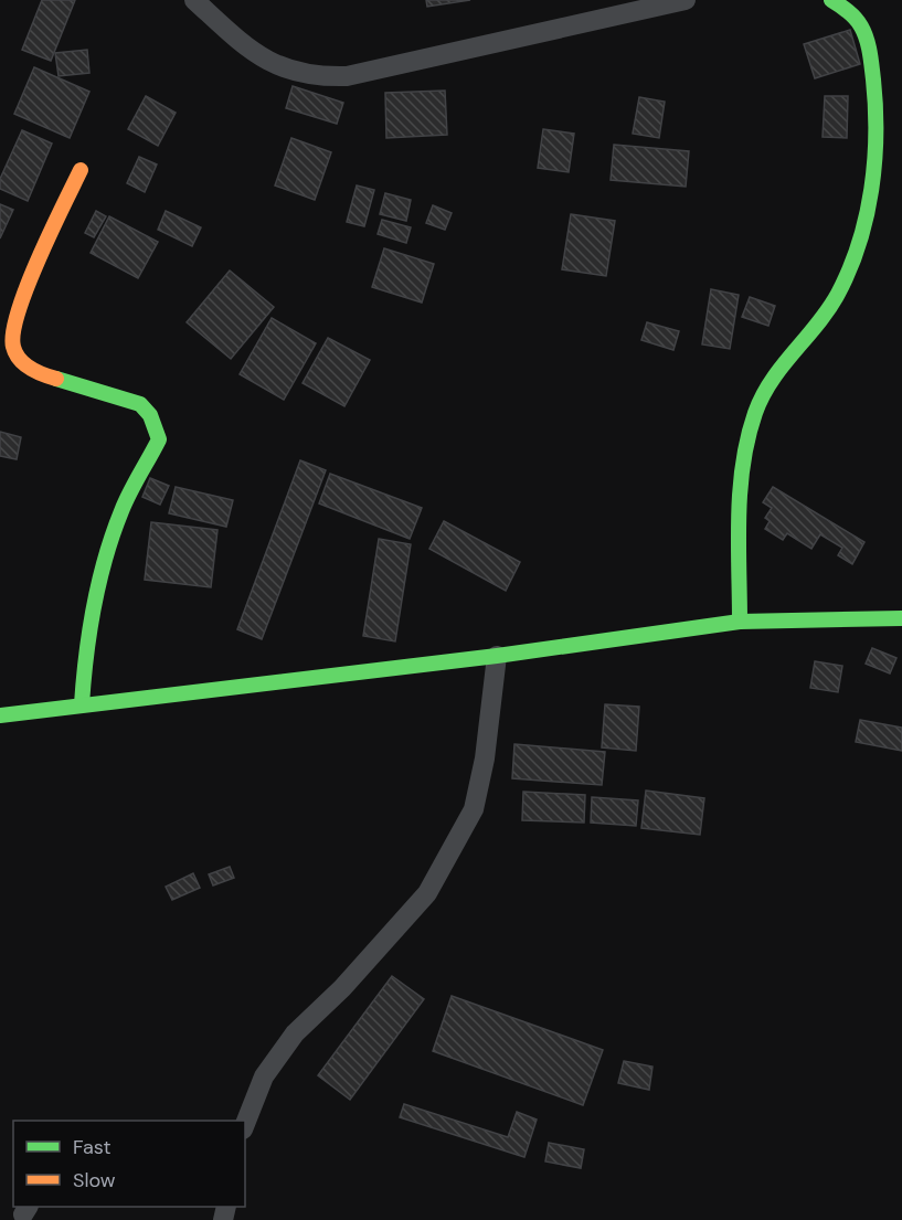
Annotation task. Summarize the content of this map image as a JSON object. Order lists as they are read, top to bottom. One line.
{"legend":["Fast","Slow"]}
